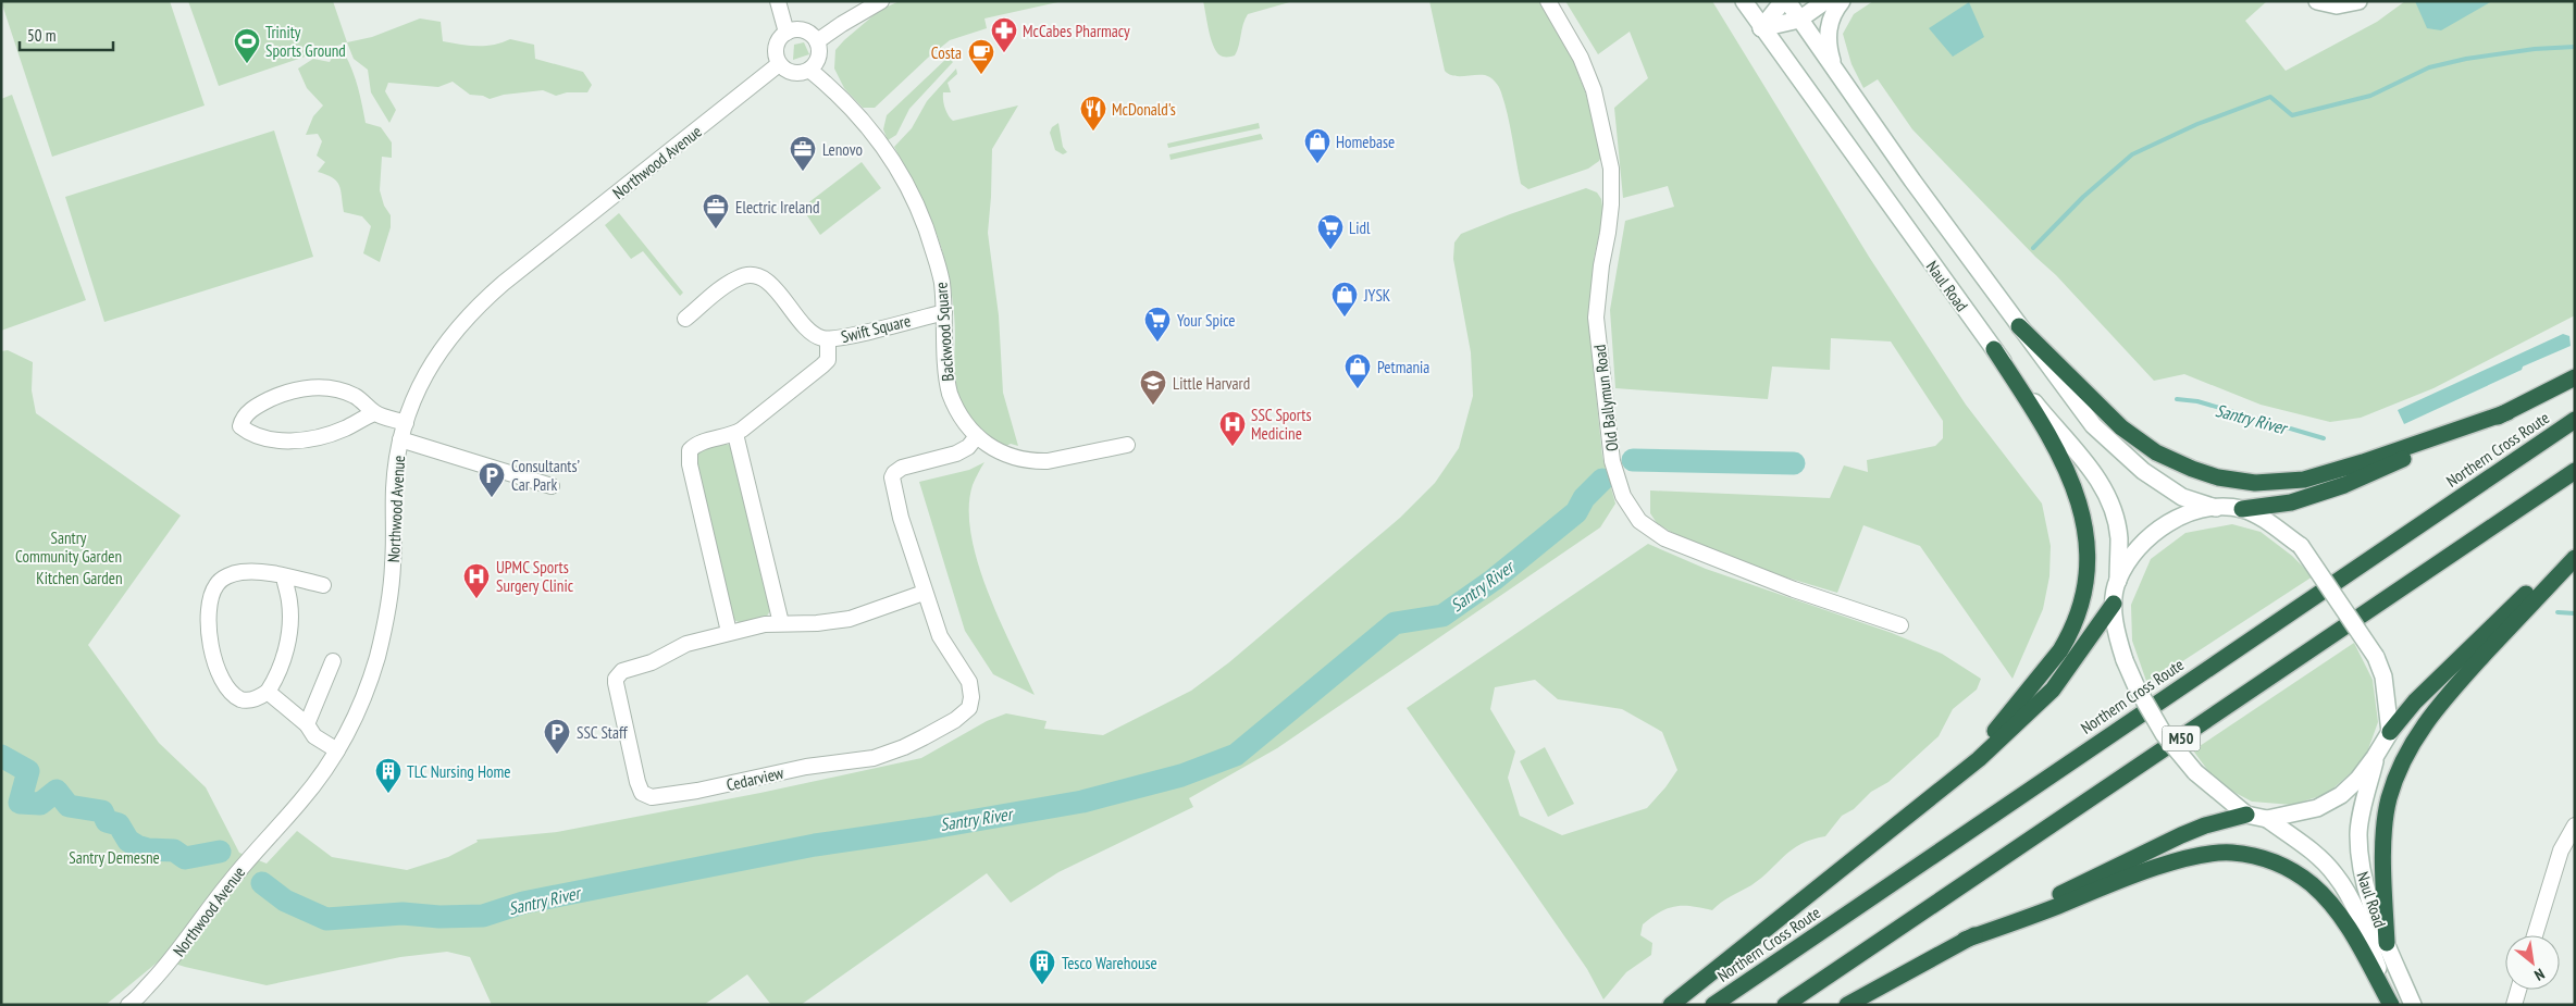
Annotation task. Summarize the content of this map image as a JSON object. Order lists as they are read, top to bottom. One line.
{"streets":{"highway":["Northern Cross Route","M50"],"main road":["Naul Road"],"street":["Northwood Avenue","Swift Square","Backwood Square","Old Ballymun Road","Cedarview"]},"crossings":[["Northwood Avenue","Backwood Square"],["Swift Square","Backwood Square"],["Backwood Square","Cedarview"]],"water":["Santry River"],"parks":["Santry Community Garden","Kitchen Garden","Santry Demesne"],"places":{"pharmacy":["McCabes Pharmacy"],"sports":["Trinity Sports Ground"],"cafe":["Costa"],"restaurant":["McDonald's"],"shop":["Homebase","JYSK","Petmania"],"office":["Lenovo","Electric Ireland"],"supermarket":["Lidl","Your Spice"],"school or university":["Little Harvard"],"hospital":["SSC Sports Medicine","UPMC Sports Surgery Clinic"],"parking":["Consultants’ Car Park","SSC Staff"],"building":["TLC Nursing Home","Tesco Warehouse"]},"scale_bar":"50 m","north":"bottom right"}
